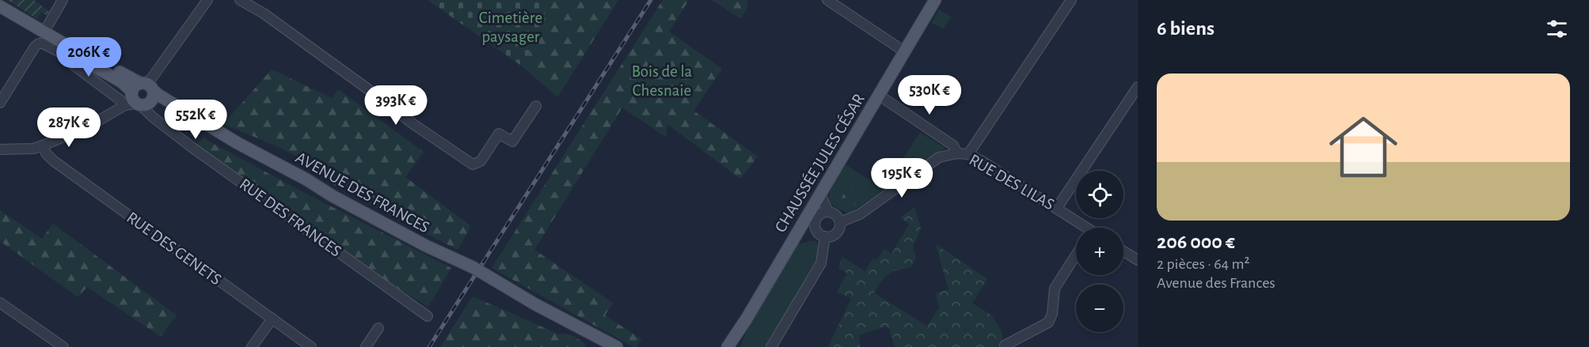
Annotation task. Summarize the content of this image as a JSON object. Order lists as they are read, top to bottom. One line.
{"streets":{"main road":["CHAUSSÉE JULES CÉSAR","AVENUE DES FRANCES"],"street":["RUE DES LILAS","RUE DES FRANCES","RUE DES GENETS"]},"crossings":[["CHAUSSÉE JULES CÉSAR","RUE DES LILAS"],["AVENUE DES FRANCES","RUE DES FRANCES"]],"parks":["Cimetière paysager","Bois de la Chesnaie"],"page":{"heading":"6 biens","price":["206K €","530K €","393K €","552K €","287K €","195K €"],"list":[{"name":"206 000 €","note":"2 pièces · 64 m² · Avenue des Frances"}],"map_buttons":["+","−"]}}
